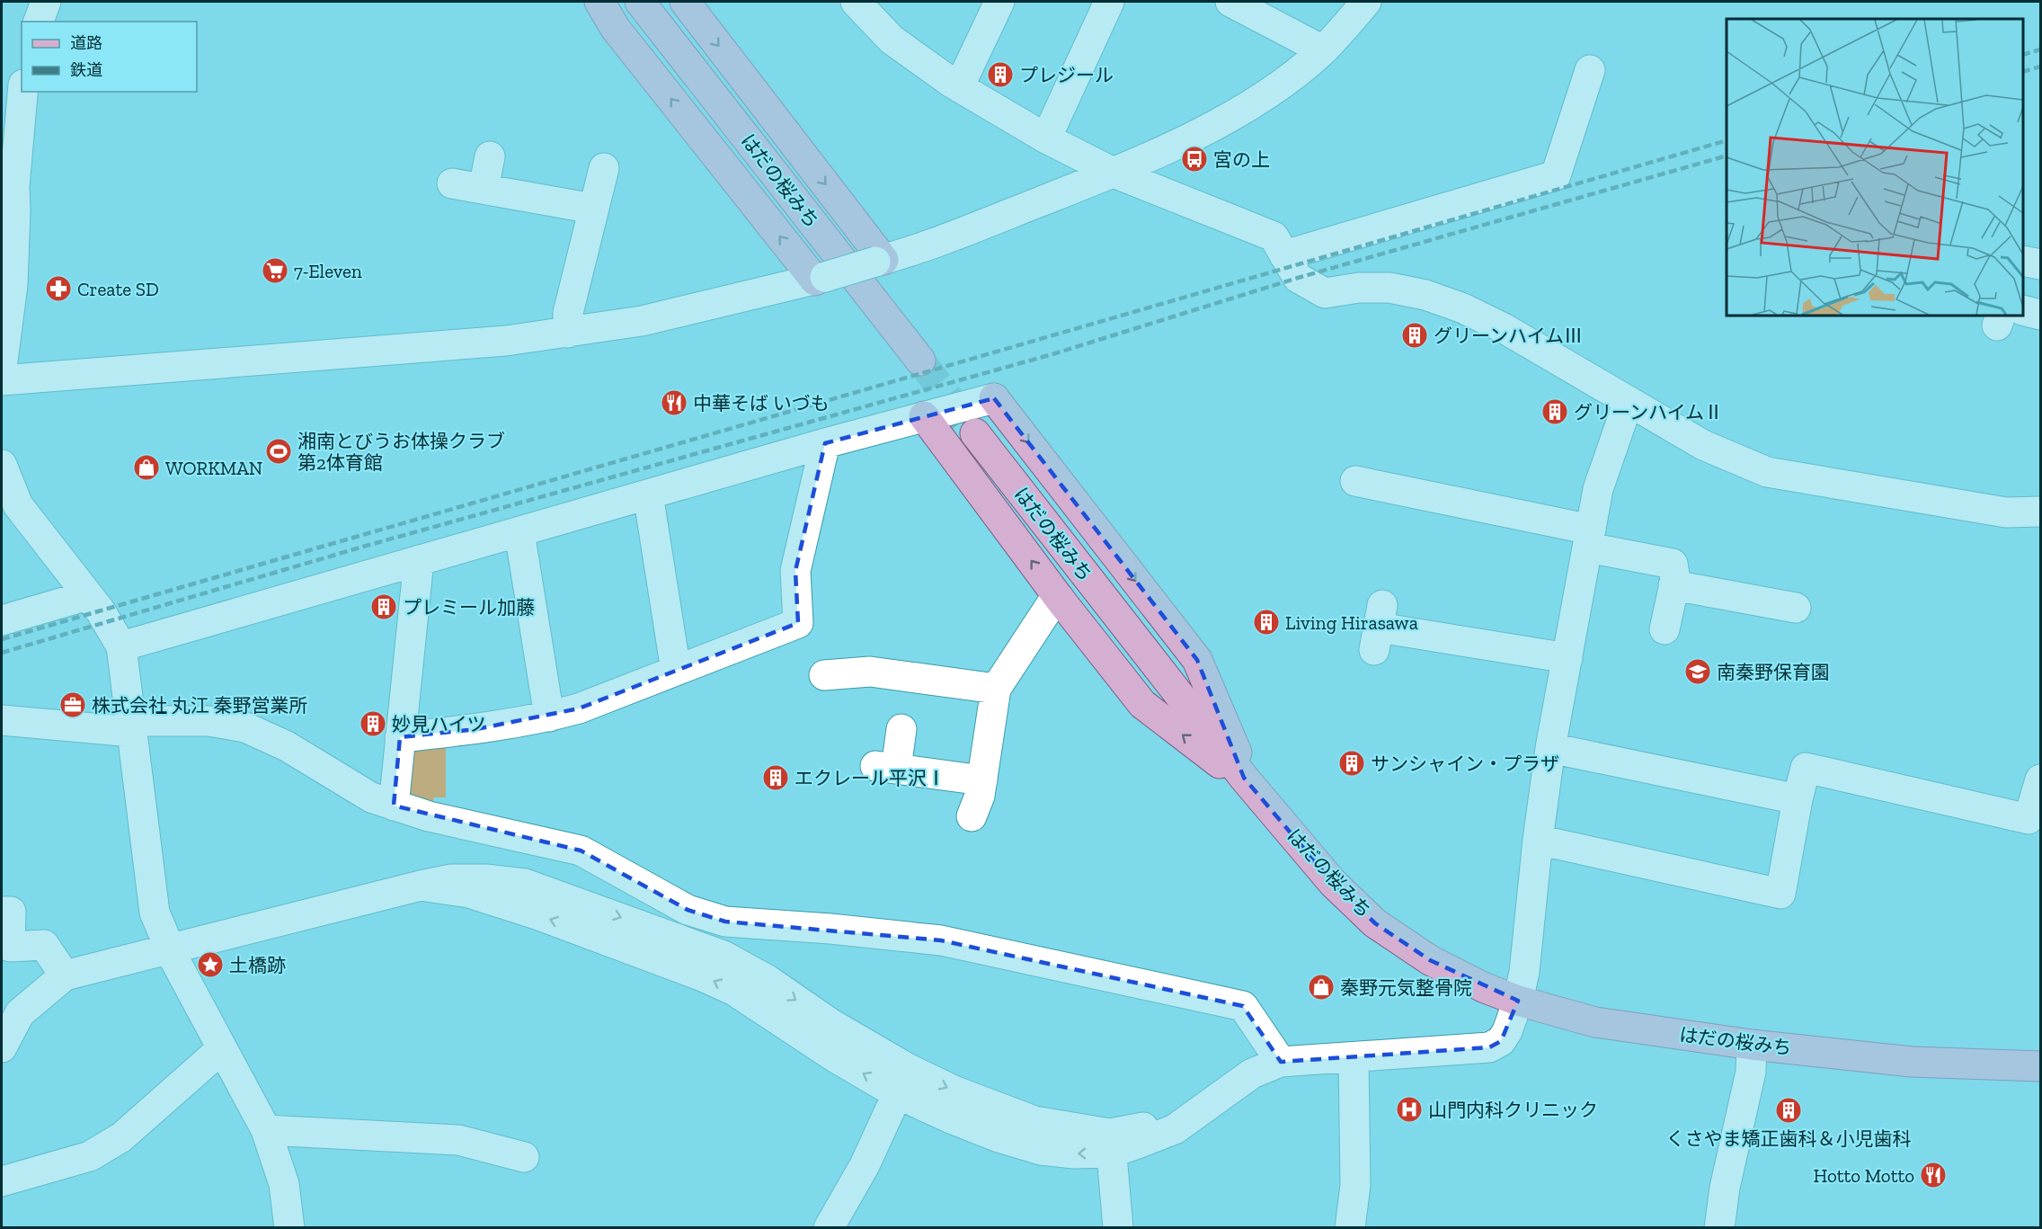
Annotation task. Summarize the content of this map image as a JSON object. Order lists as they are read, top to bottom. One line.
{"streets":{"main road":["はだの桜みち"]},"places":{"building":["プレジール","グリーンハイムⅢ","グリーンハイムⅡ","プレミール加藤","Living Hirasawa","妙見ハイツ","サンシャイン・プラザ","エクレール平沢Ⅰ","くさやま矯正歯科＆小児歯科"],"bus stop":["宮の上"],"supermarket":["7-Eleven"],"pharmacy":["Create SD"],"restaurant":["中華そば いづも","Hotto Motto"],"sports":["湘南とびうお体操クラブ 第2体育館"],"shop":["WORKMAN","秦野元気整骨院"],"school or university":["南秦野保育園"],"office":["株式会社 丸江 秦野営業所"],"place":["土橋跡"],"hospital":["山門内科クリニック"]},"legend":["道路","鉄道"]}
